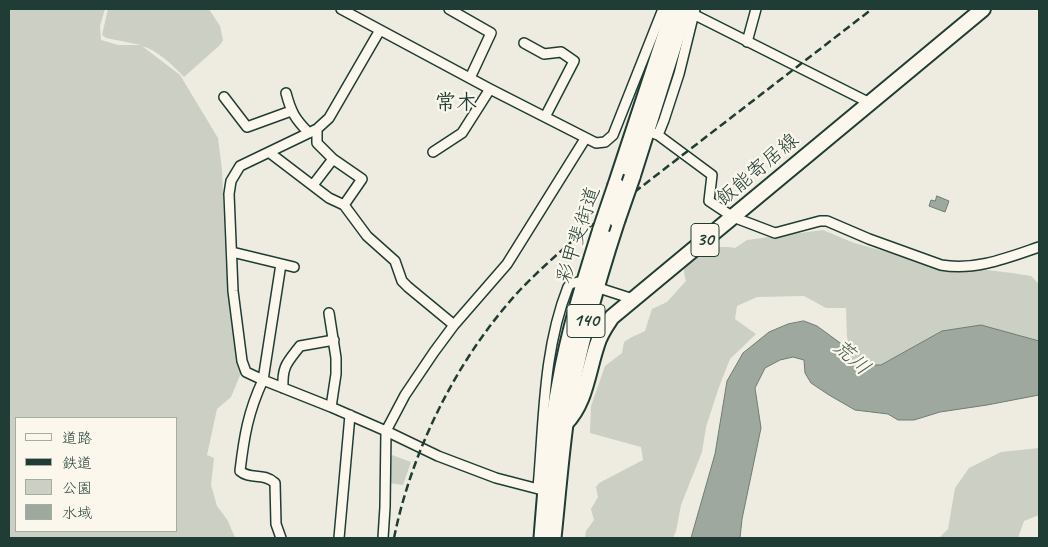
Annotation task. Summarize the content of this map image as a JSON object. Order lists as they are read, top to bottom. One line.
{"streets":{"highway":["彩甲斐街道","140"],"main road":["飯能寄居線","30"]},"crossings":[["飯能寄居線","彩甲斐街道"]],"districts":["常木"],"water":["荒川"],"legend":["道路","鉄道","公園","水域"]}
